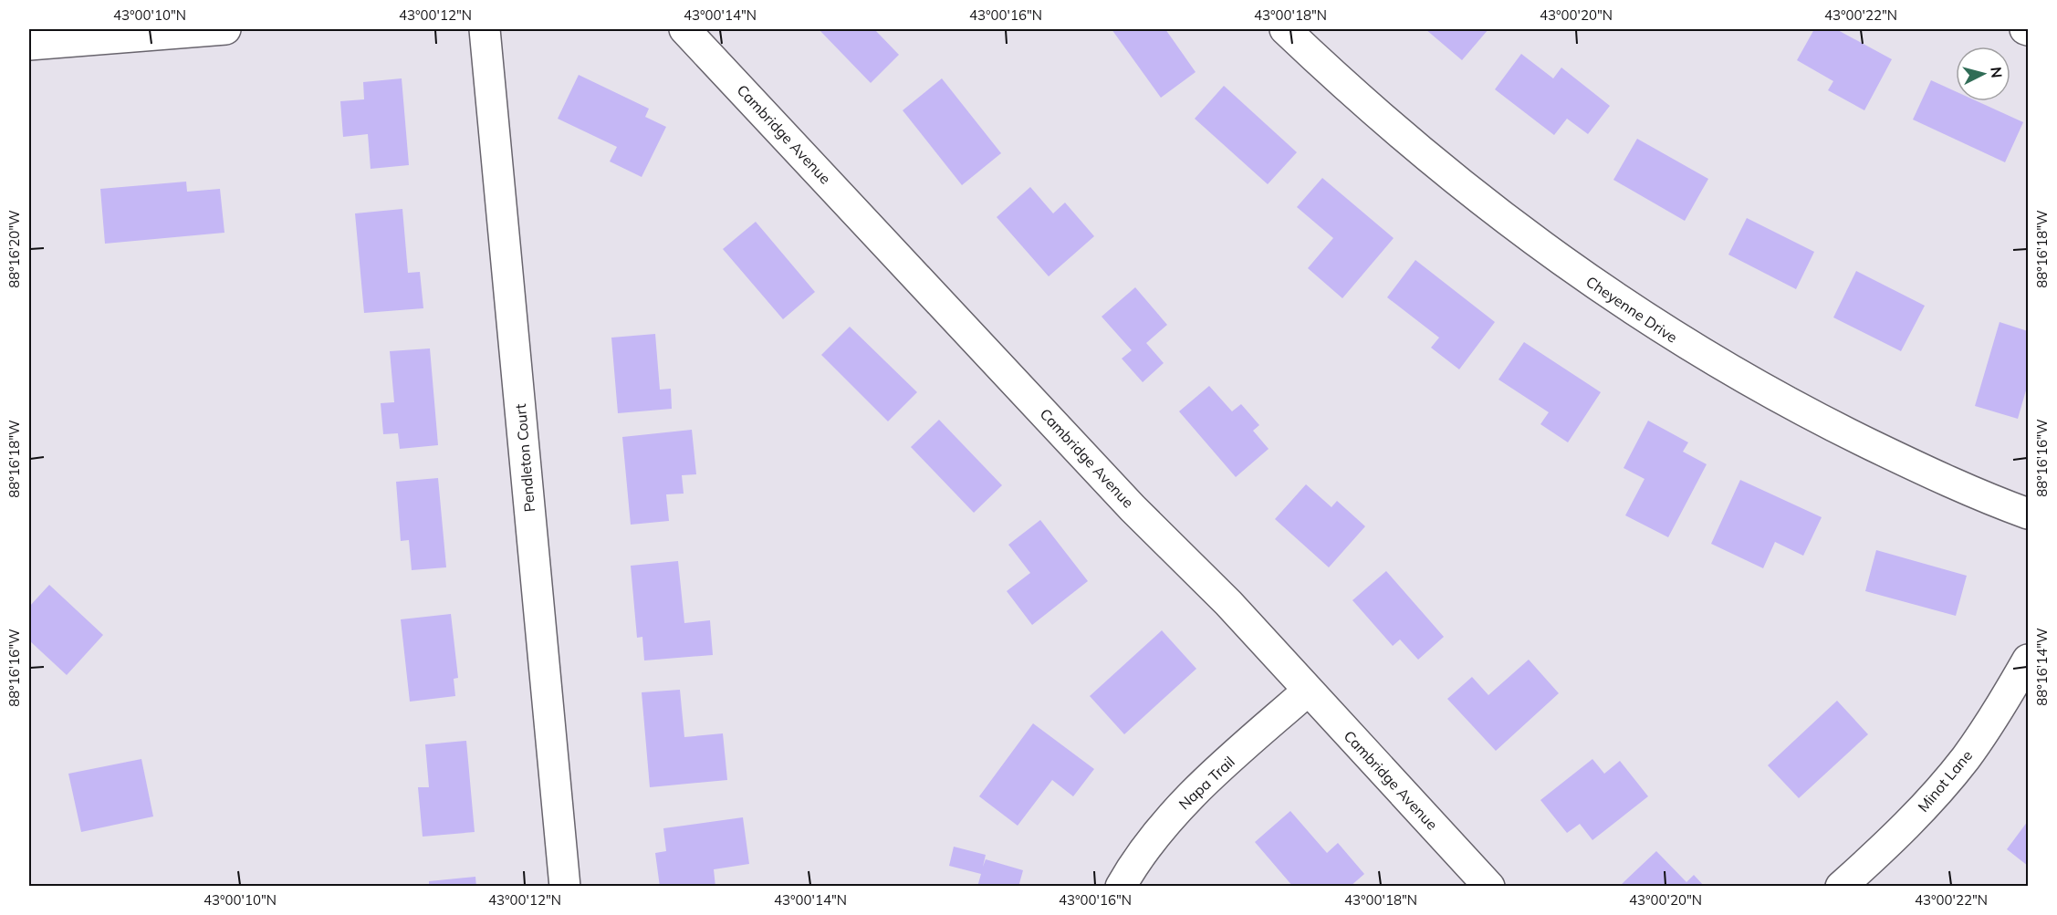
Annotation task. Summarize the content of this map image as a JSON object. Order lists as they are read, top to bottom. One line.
{"streets":{"street":["Cambridge Avenue","Cheyenne Drive","Pendleton Court","Minot Lane","Napa Trail"]},"crossings":[["Cambridge Avenue","Napa Trail"]],"north":"right","coordinates":["43°00'10\"N","43°00'12\"N","43°00'14\"N","43°00'16\"N","43°00'18\"N","43°00'20\"N","43°00'22\"N","88°16'18\"W","88°16'20\"W","88°16'16\"W","88°16'14\"W"]}
